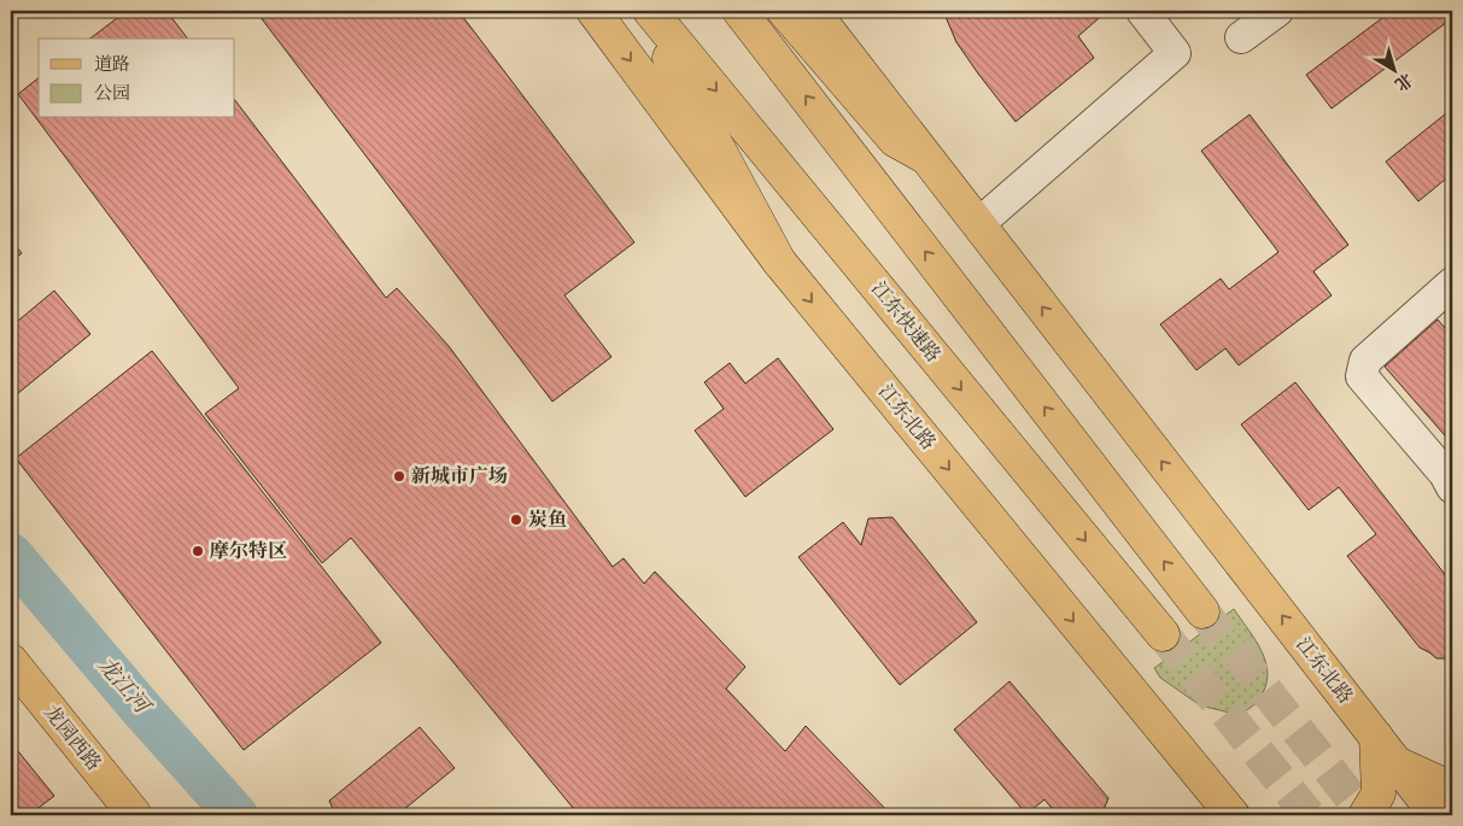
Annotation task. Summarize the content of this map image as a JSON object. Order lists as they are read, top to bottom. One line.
{"streets":{"main road":["江东快速路","江东北路","龙园西路"]},"water":["龙江河"],"places":["新城市广场","炭鱼","摩尔特区"],"legend":["道路","公园"],"north":"bottom right"}
